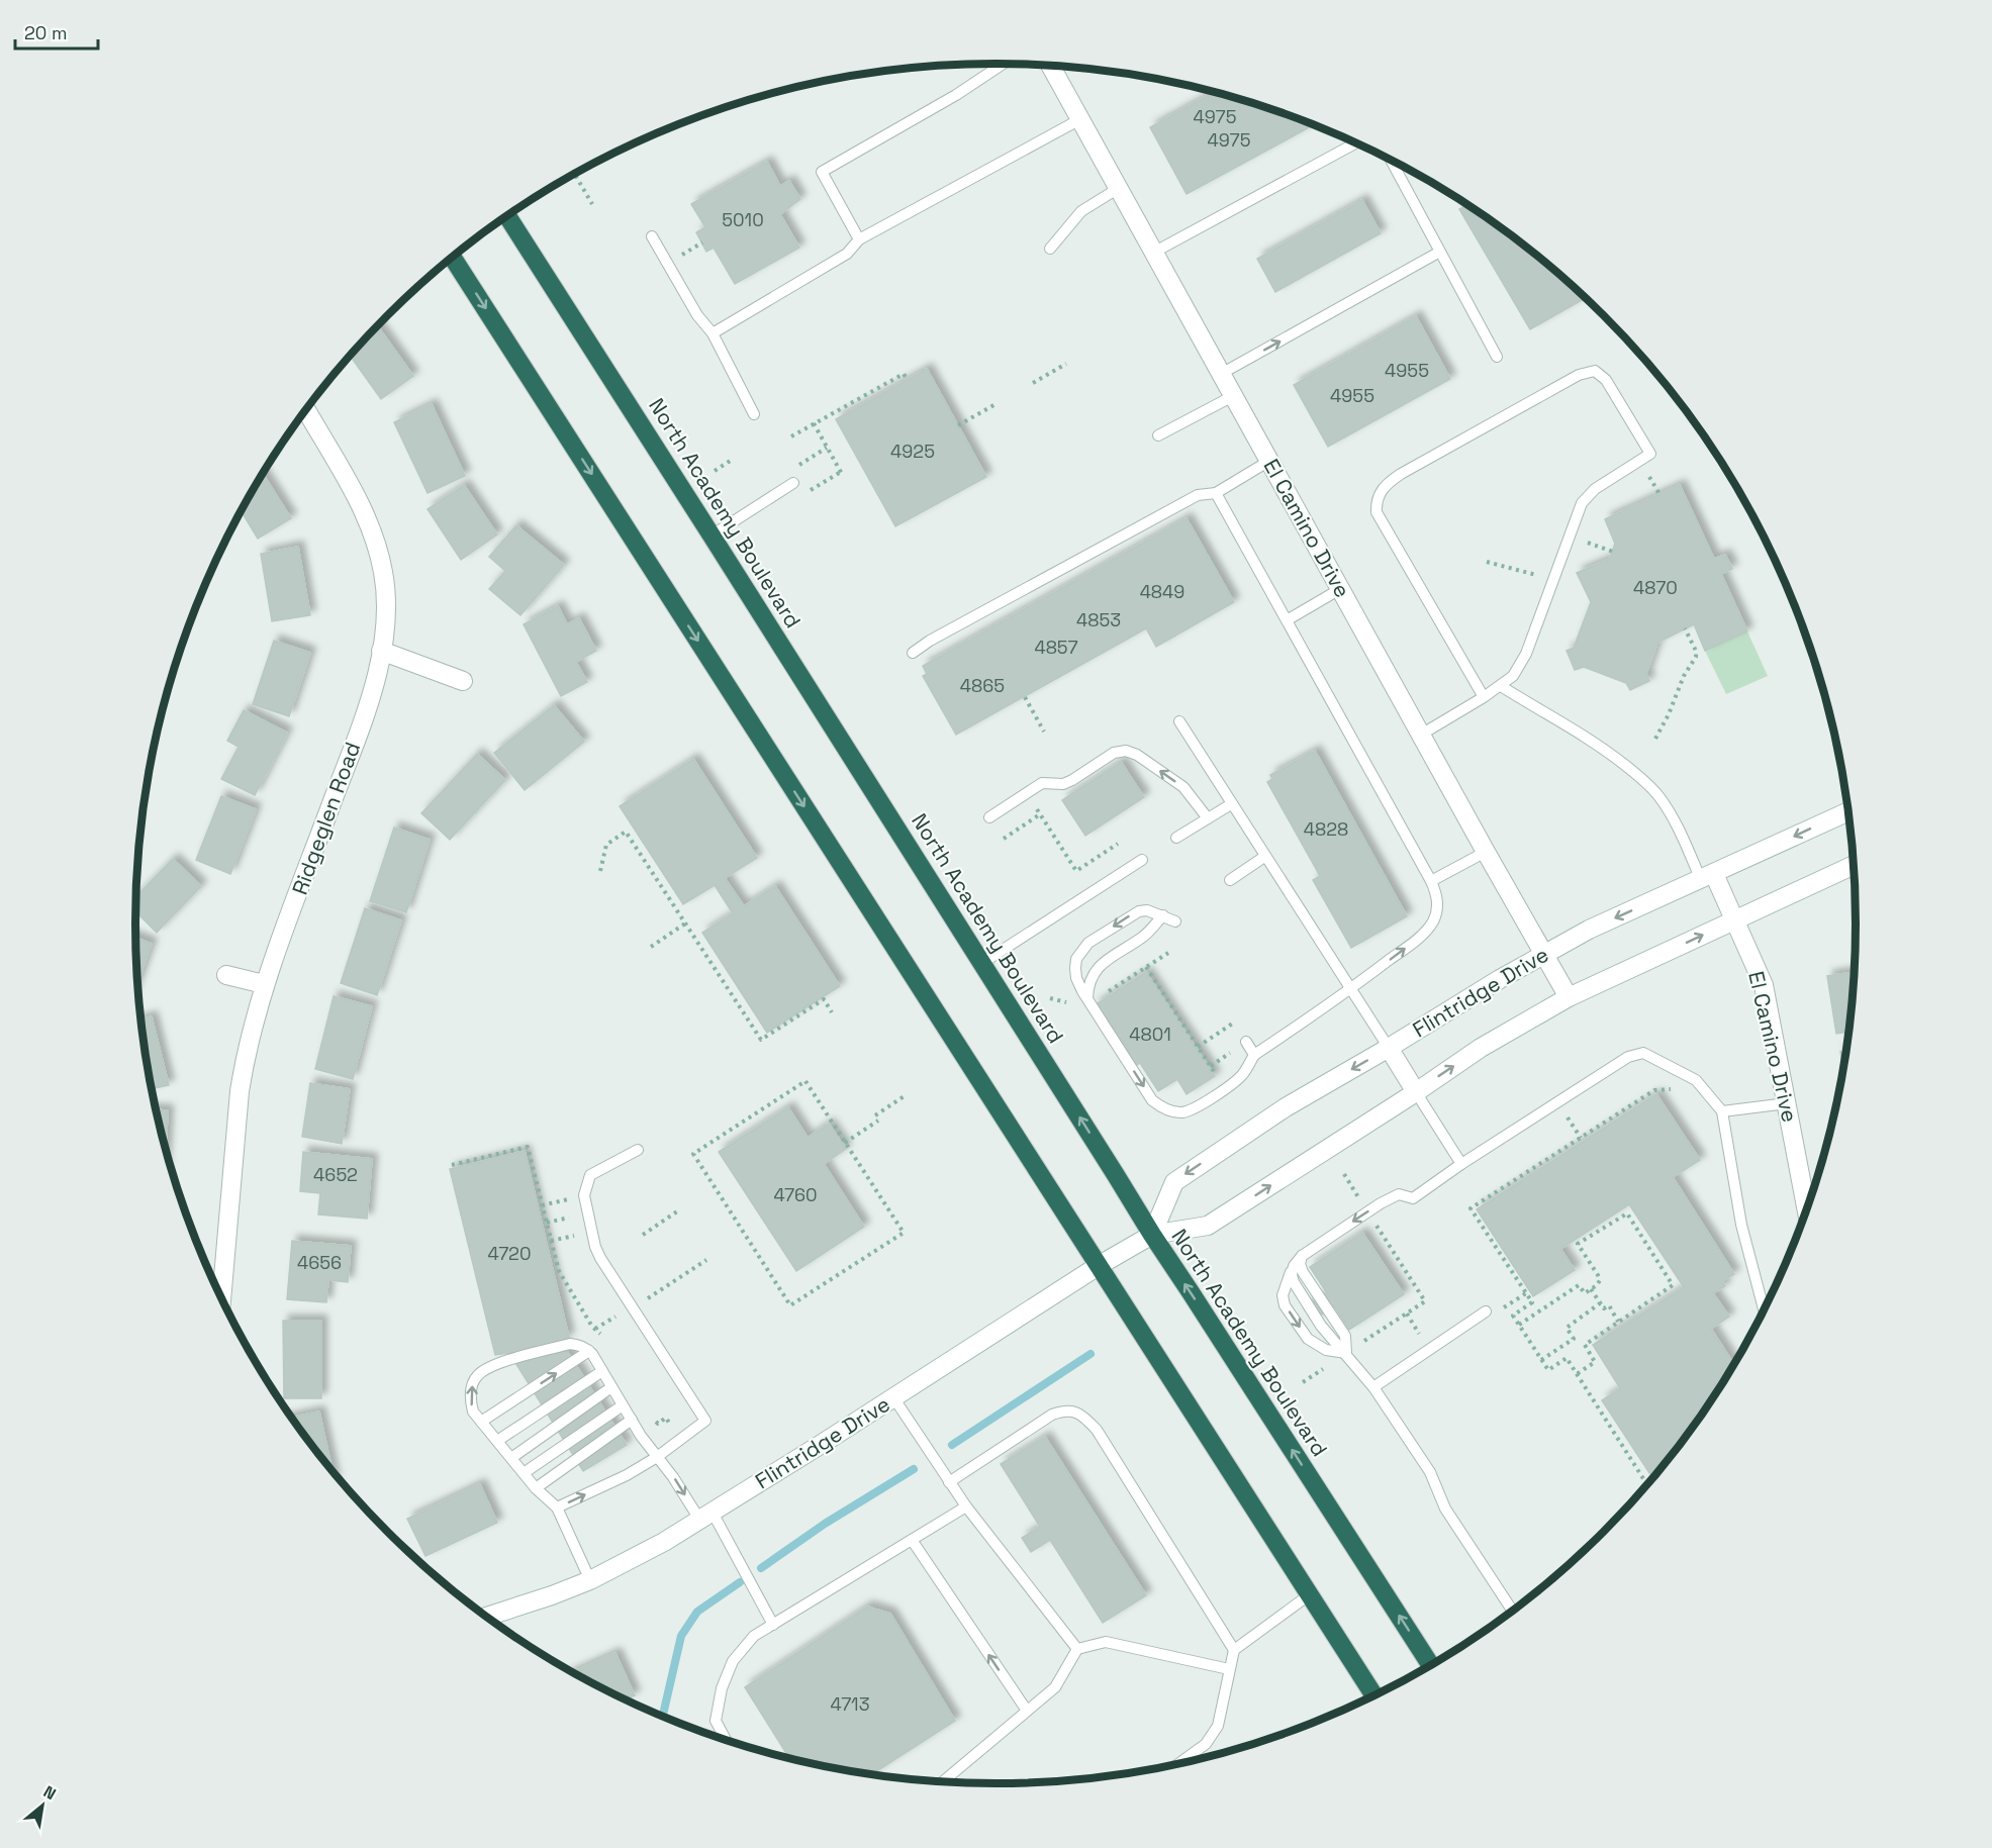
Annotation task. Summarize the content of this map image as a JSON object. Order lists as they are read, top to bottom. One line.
{"streets":{"highway":["North Academy Boulevard"],"street":["El Camino Drive","Ridgeglen Road","Flintridge Drive"]},"crossings":[["North Academy Boulevard","Flintridge Drive"],["El Camino Drive","Flintridge Drive"]],"house_numbers":["4975","4975","5010","4955","4955","4925","4870","4849","4853","4857","4865","4828","4801","4652","4760","4720","4656","4713"],"scale_bar":"20 m","north":"top right"}
